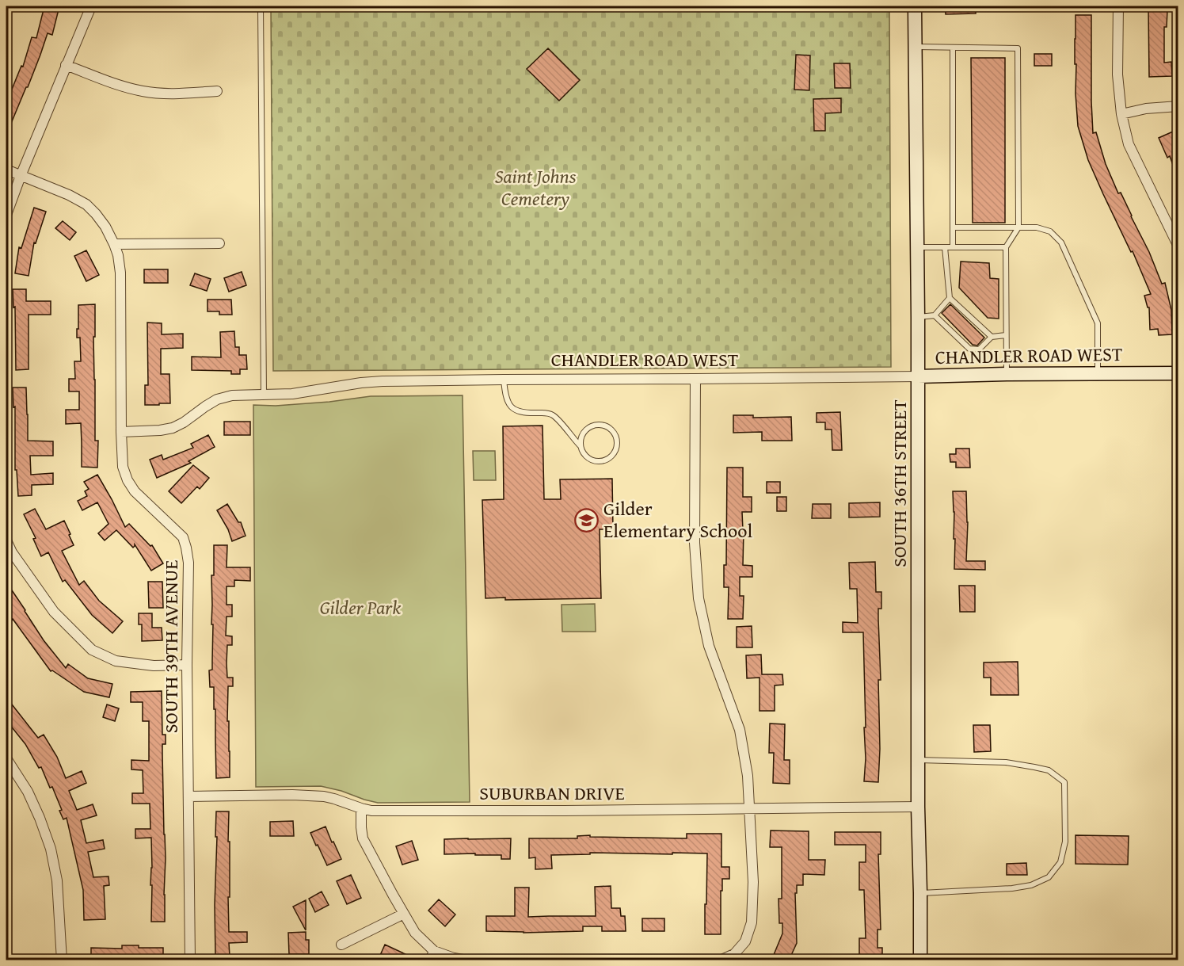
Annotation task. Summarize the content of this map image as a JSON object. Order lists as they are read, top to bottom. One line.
{"streets":{"main road":["CHANDLER ROAD WEST","SOUTH 36TH STREET"],"street":["SOUTH 39TH AVENUE","SUBURBAN DRIVE"]},"crossings":[["CHANDLER ROAD WEST","SOUTH 36TH STREET"],["CHANDLER ROAD WEST","SOUTH 39TH AVENUE"],["SOUTH 36TH STREET","SUBURBAN DRIVE"],["SOUTH 39TH AVENUE","SUBURBAN DRIVE"]],"parks":["Saint Johns Cemetery","Gilder Park"],"places":{"school or university":["Gilder Elementary School"]}}
